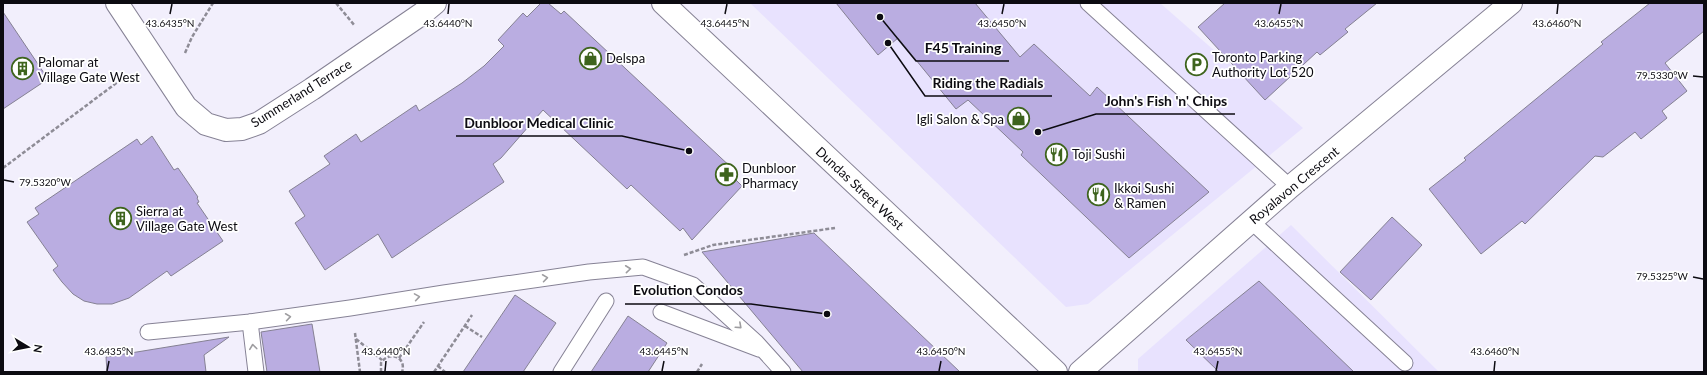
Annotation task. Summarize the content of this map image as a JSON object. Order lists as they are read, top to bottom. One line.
{"streets":{"street":["Summerland Terrace","Royalavon Crescent","Dundas Street West"]},"places":{"other":["F45 Training","Riding the Radials","John's Fish 'n' Chips","Dunbloor Medical Clinic","Evolution Condos"],"shop":["Delspa","Igli Salon & Spa"],"parking":["Toronto Parking Authority Lot 520"],"building":["Palomar at Village Gate West","Sierra at Village Gate West"],"restaurant":["Toji Sushi","Ikkoi Sushi & Ramen"],"pharmacy":["Dunbloor Pharmacy"]},"north":"right","coordinates":["43.6435°N","43.6440°N","43.6445°N","43.6450°N","43.6455°N","43.6460°N","79.5330°W","79.5320°W","79.5325°W"]}
